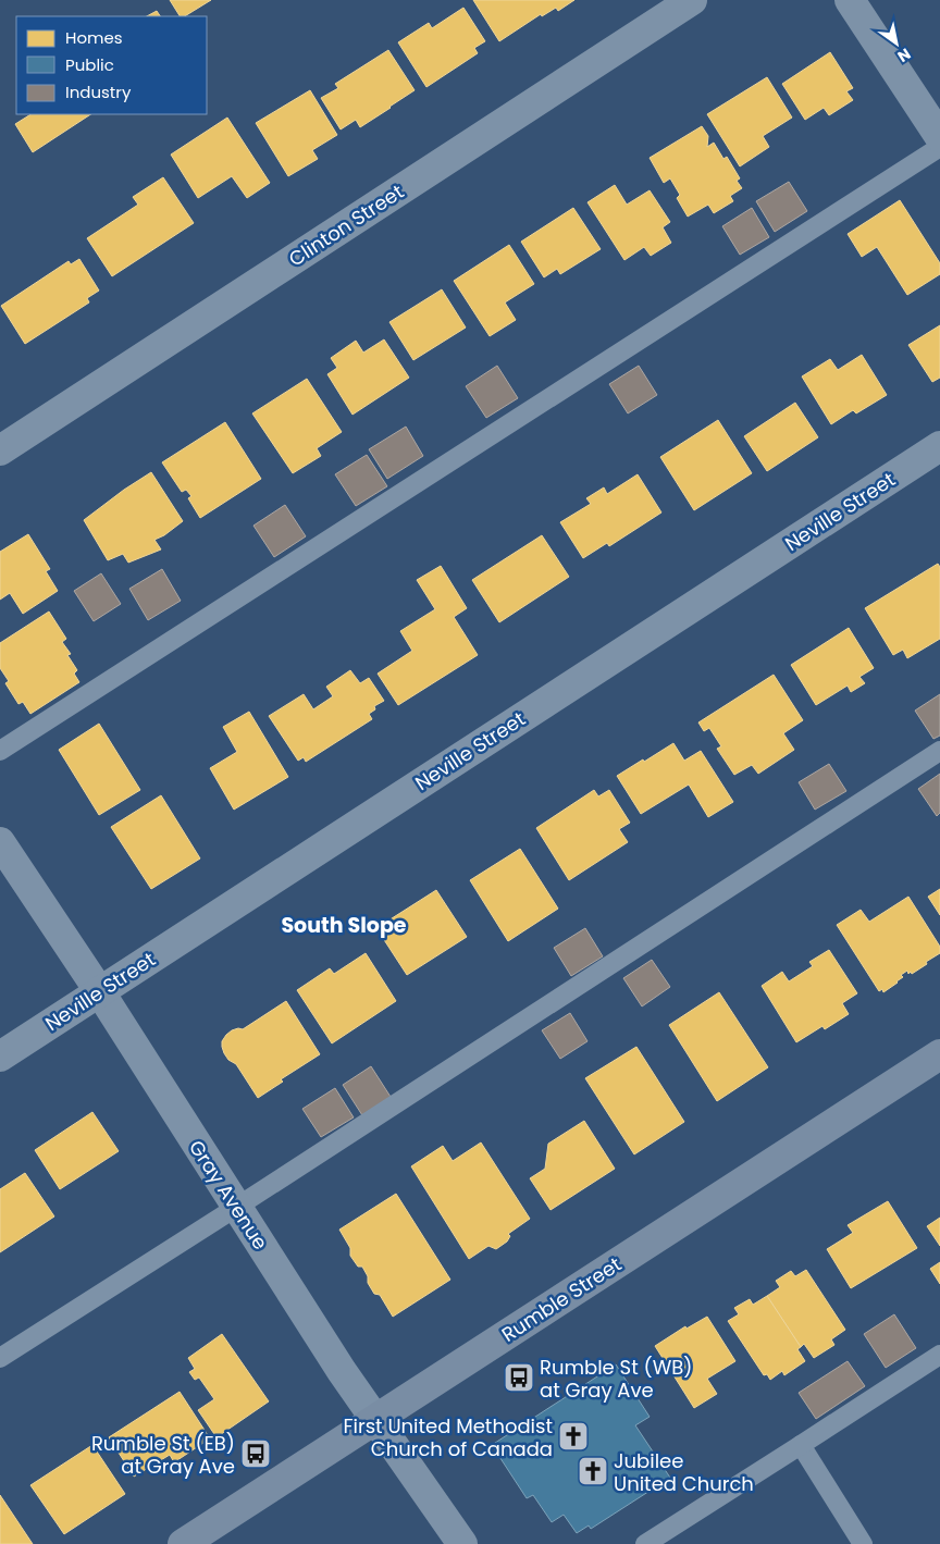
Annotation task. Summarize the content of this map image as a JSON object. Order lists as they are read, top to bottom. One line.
{"streets":{"street":["Clinton Street","Neville Street","Gray Avenue","Rumble Street"]},"crossings":[["Neville Street","Gray Avenue"],["Gray Avenue","Rumble Street"]],"districts":["South Slope"],"places":{"bus stop":["Rumble St (WB) at Gray Ave","Rumble St (EB) at Gray Ave"],"church":["First United Methodist Church of Canada","Jubilee United Church"]},"legend":["Homes","Public","Industry"],"north":"bottom right"}
